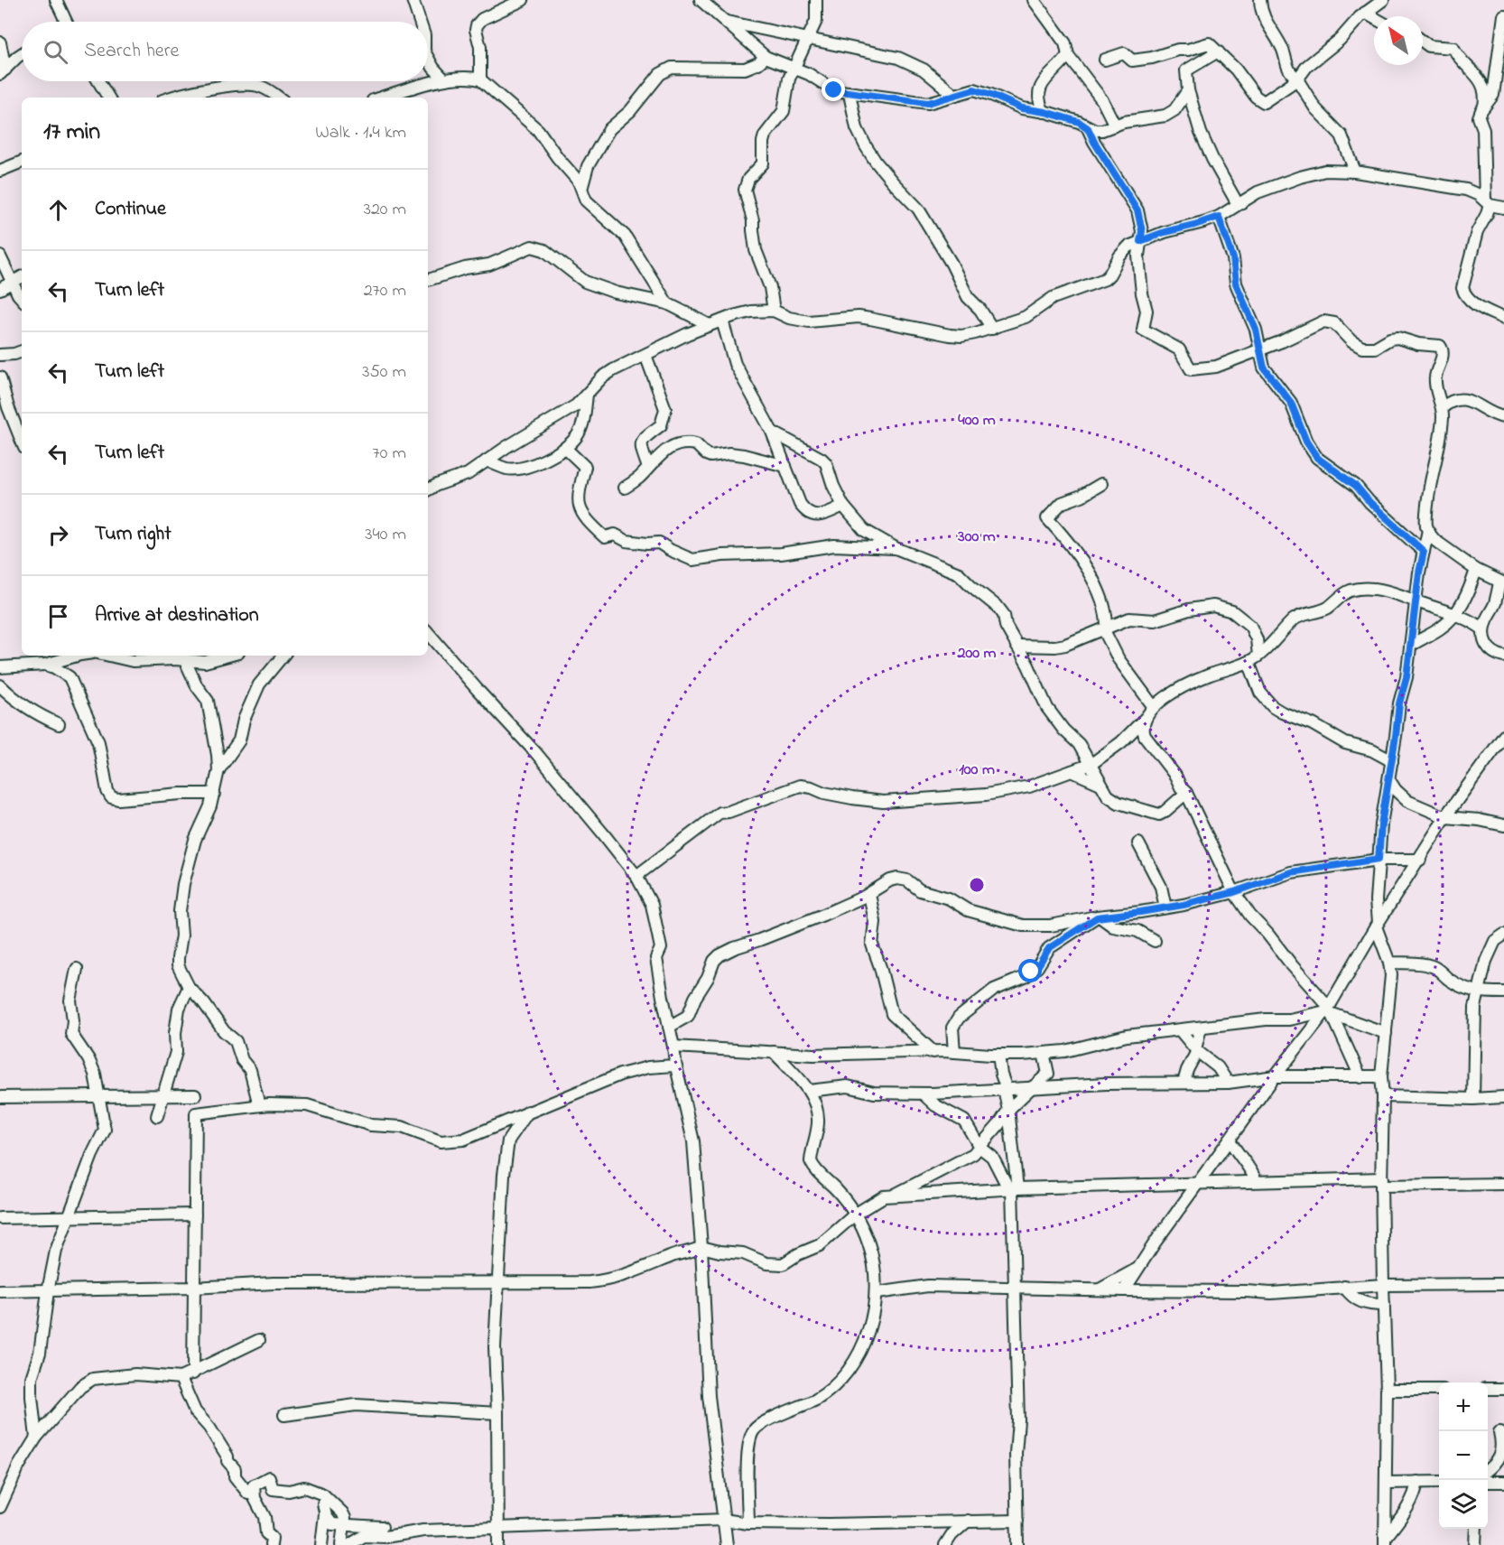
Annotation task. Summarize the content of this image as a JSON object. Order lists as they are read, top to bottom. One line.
{"north":"top left","page":{"search":"Search here","heading":["17 min","Walk · 1.4 km"],"list":[["Continue","320 m"],["Turn left","270 m"],["Turn left","350 m"],["Turn left","70 m"],["Turn right","340 m"],"Arrive at destination"],"map_buttons":["+","−"]},"rings":["400 m","300 m","200 m","100 m"]}
